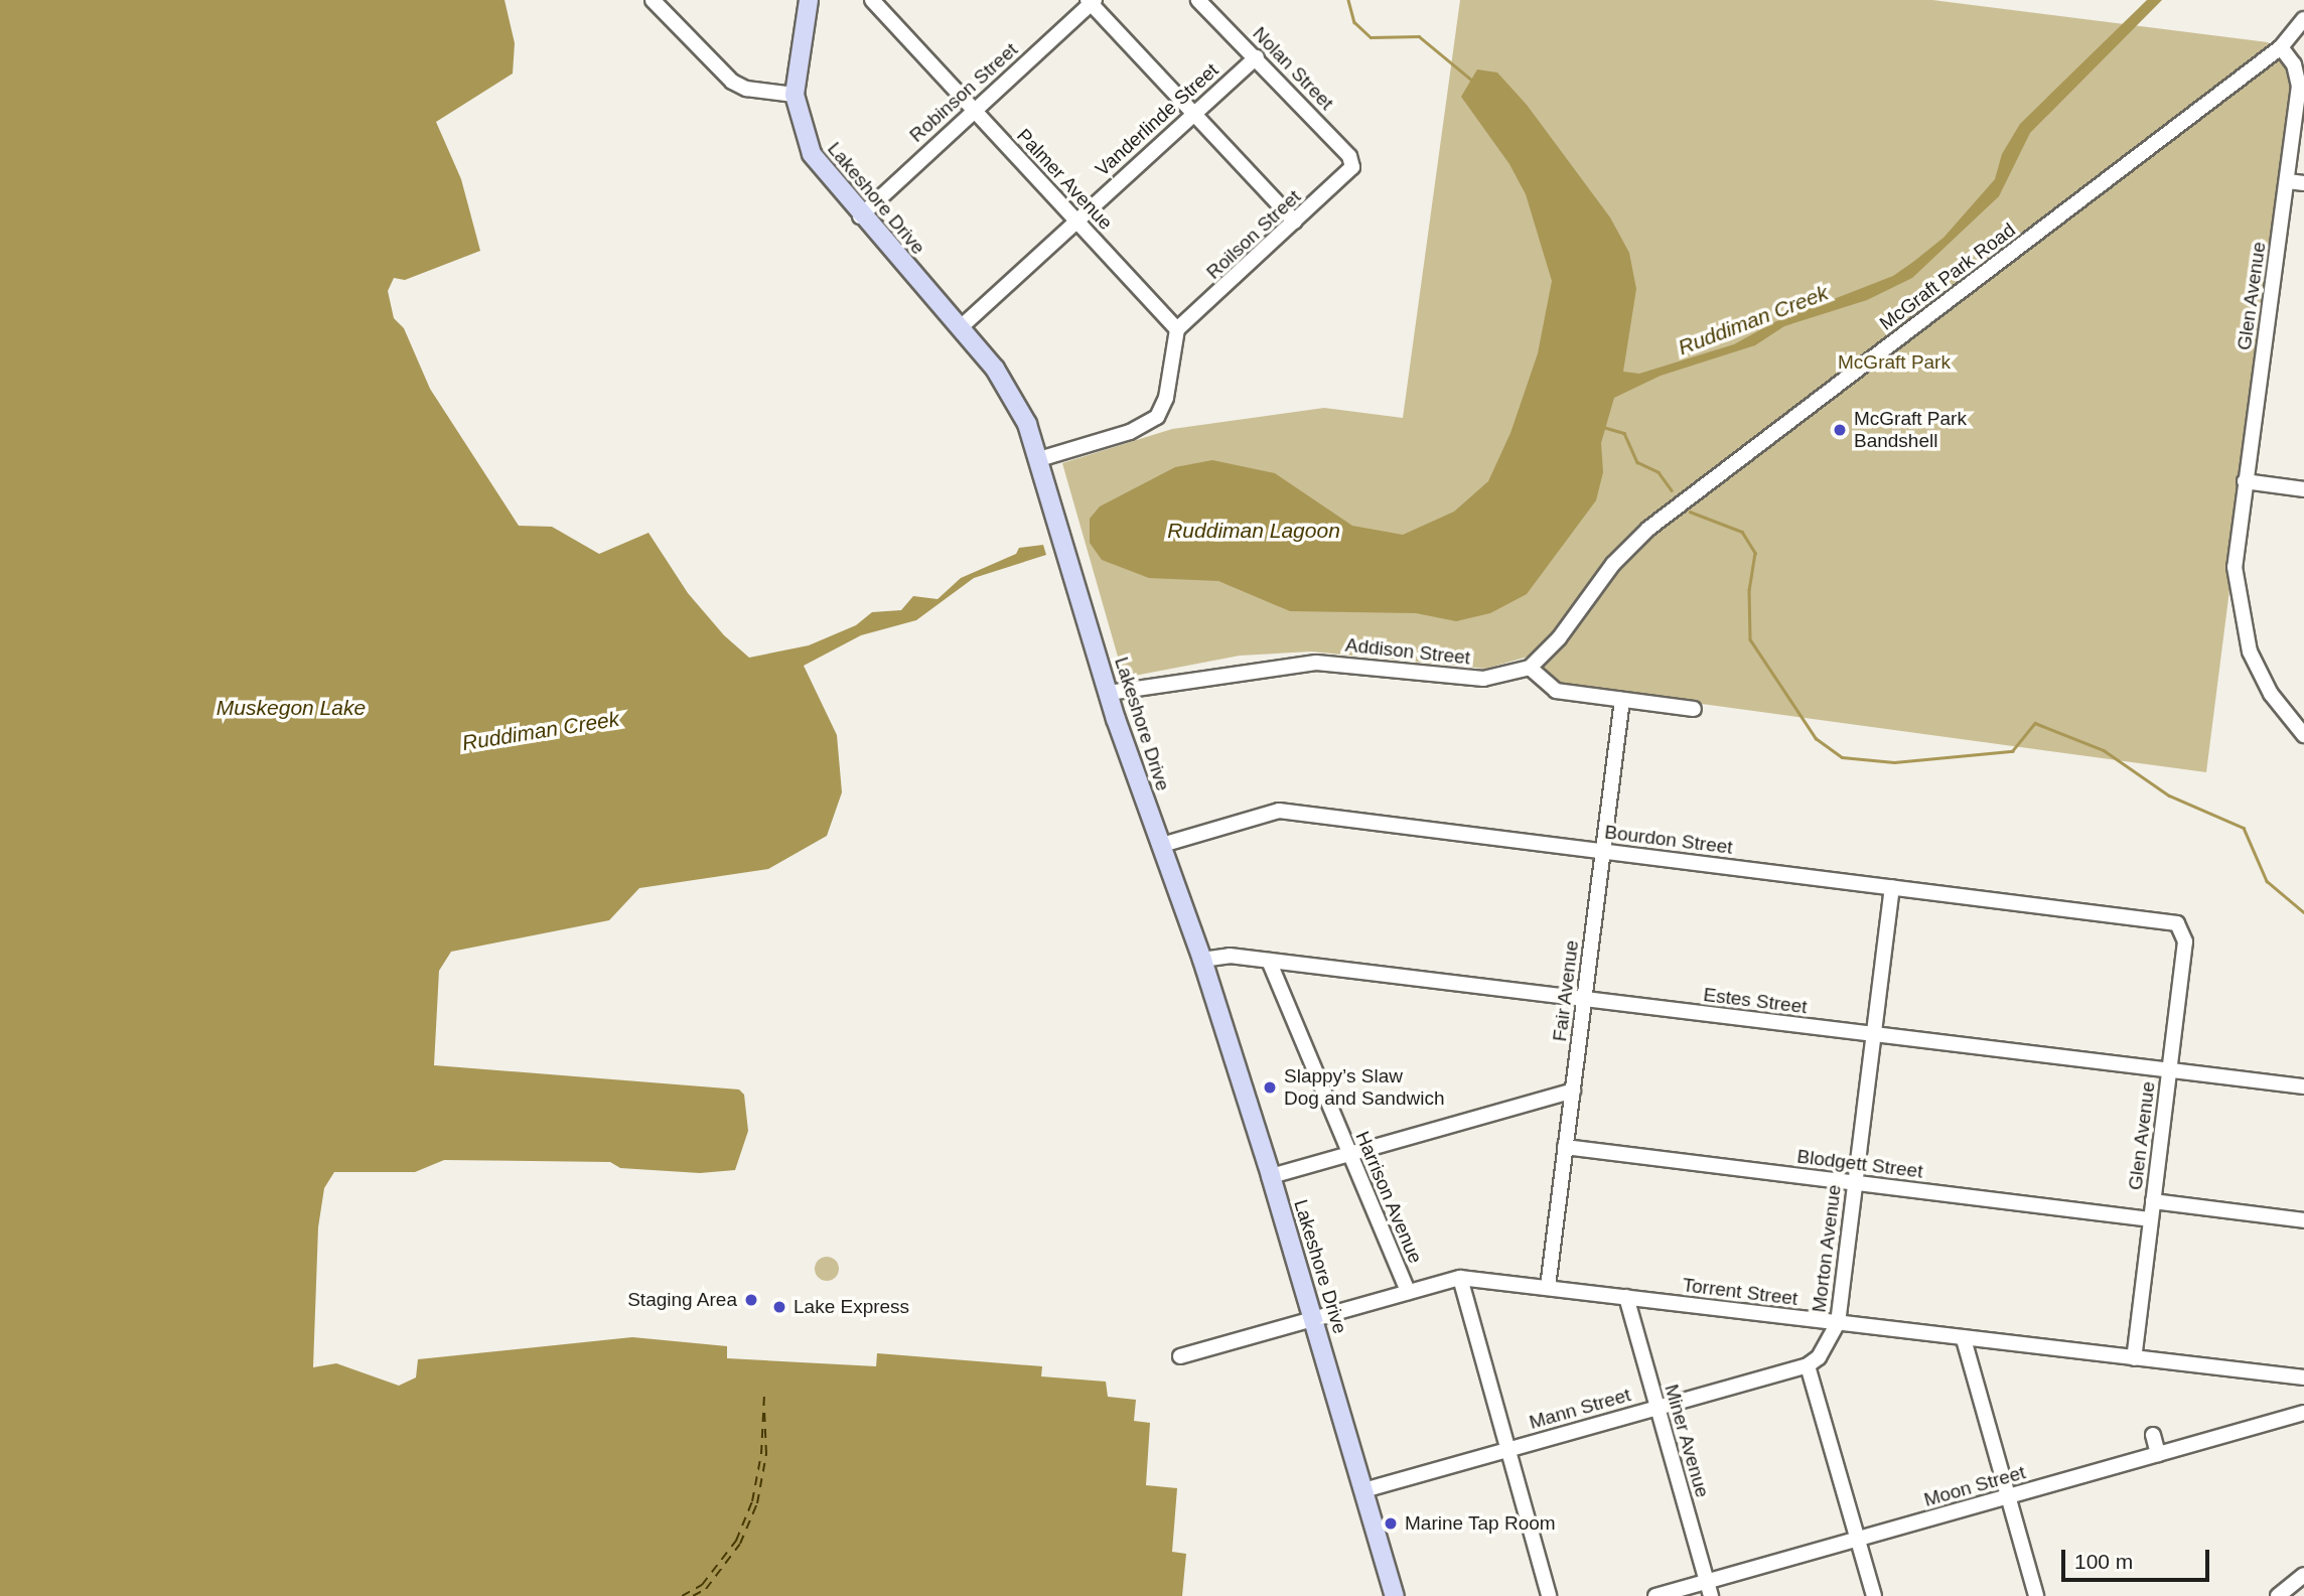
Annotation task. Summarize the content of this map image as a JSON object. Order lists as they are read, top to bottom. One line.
{"streets":{"main road":["Lakeshore Drive"],"street":["Nolan Street","Robinson Street","Vanderlinde Street","Palmer Avenue","Roilson Street","McGraft Park Road","Glen Avenue","Addison Street","Bourdon Street","Fair Avenue","Estes Street","Blodgett Street","Harrison Avenue","Morton Avenue","Torrent Street","Mann Street","Miner Avenue","Moon Street"]},"crossings":[["Nolan Street","Vanderlinde Street"],["Nolan Street","Roilson Street"],["Robinson Street","Palmer Avenue"],["Robinson Street","Lakeshore Drive"],["Vanderlinde Street","Palmer Avenue"],["Vanderlinde Street","Lakeshore Drive"],["Palmer Avenue","Roilson Street"],["Lakeshore Drive","Addison Street"],["Lakeshore Drive","Bourdon Street"],["Lakeshore Drive","Estes Street"],["Lakeshore Drive","Torrent Street"],["Lakeshore Drive","Mann Street"],["McGraft Park Road","Glen Avenue"],["McGraft Park Road","Addison Street"],["Glen Avenue","Bourdon Street"],["Glen Avenue","Estes Street"],["Glen Avenue","Blodgett Street"],["Glen Avenue","Torrent Street"],["Bourdon Street","Fair Avenue"],["Bourdon Street","Morton Avenue"],["Fair Avenue","Estes Street"],["Fair Avenue","Blodgett Street"],["Fair Avenue","Torrent Street"],["Estes Street","Harrison Avenue"],["Estes Street","Morton Avenue"],["Blodgett Street","Morton Avenue"],["Harrison Avenue","Torrent Street"],["Morton Avenue","Torrent Street"],["Morton Avenue","Mann Street"],["Torrent Street","Miner Avenue"],["Mann Street","Miner Avenue"],["Miner Avenue","Moon Street"]],"water":["Ruddiman Creek","Ruddiman Lagoon","Muskegon Lake"],"parks":["McGraft Park"],"places":["McGraft Park Bandshell","Slappy’s Slaw Dog and Sandwich","Staging Area","Lake Express","Marine Tap Room"],"scale_bar":"100 m"}
